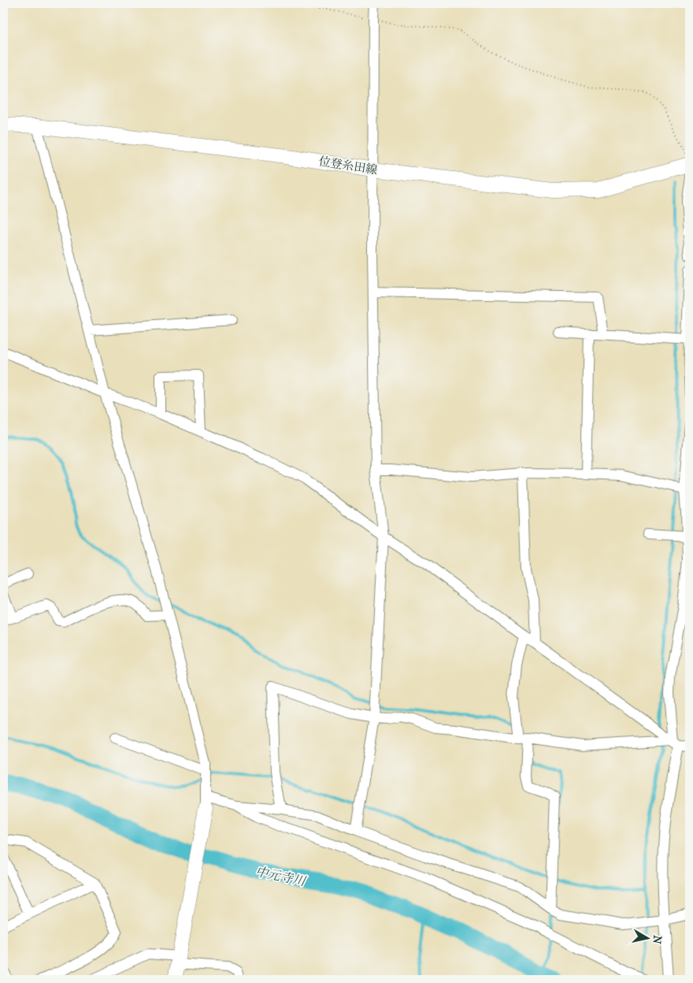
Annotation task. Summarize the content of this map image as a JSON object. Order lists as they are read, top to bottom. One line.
{"streets":{"main road":["位登糸田線"]},"water":["中元寺川"],"north":"right"}
